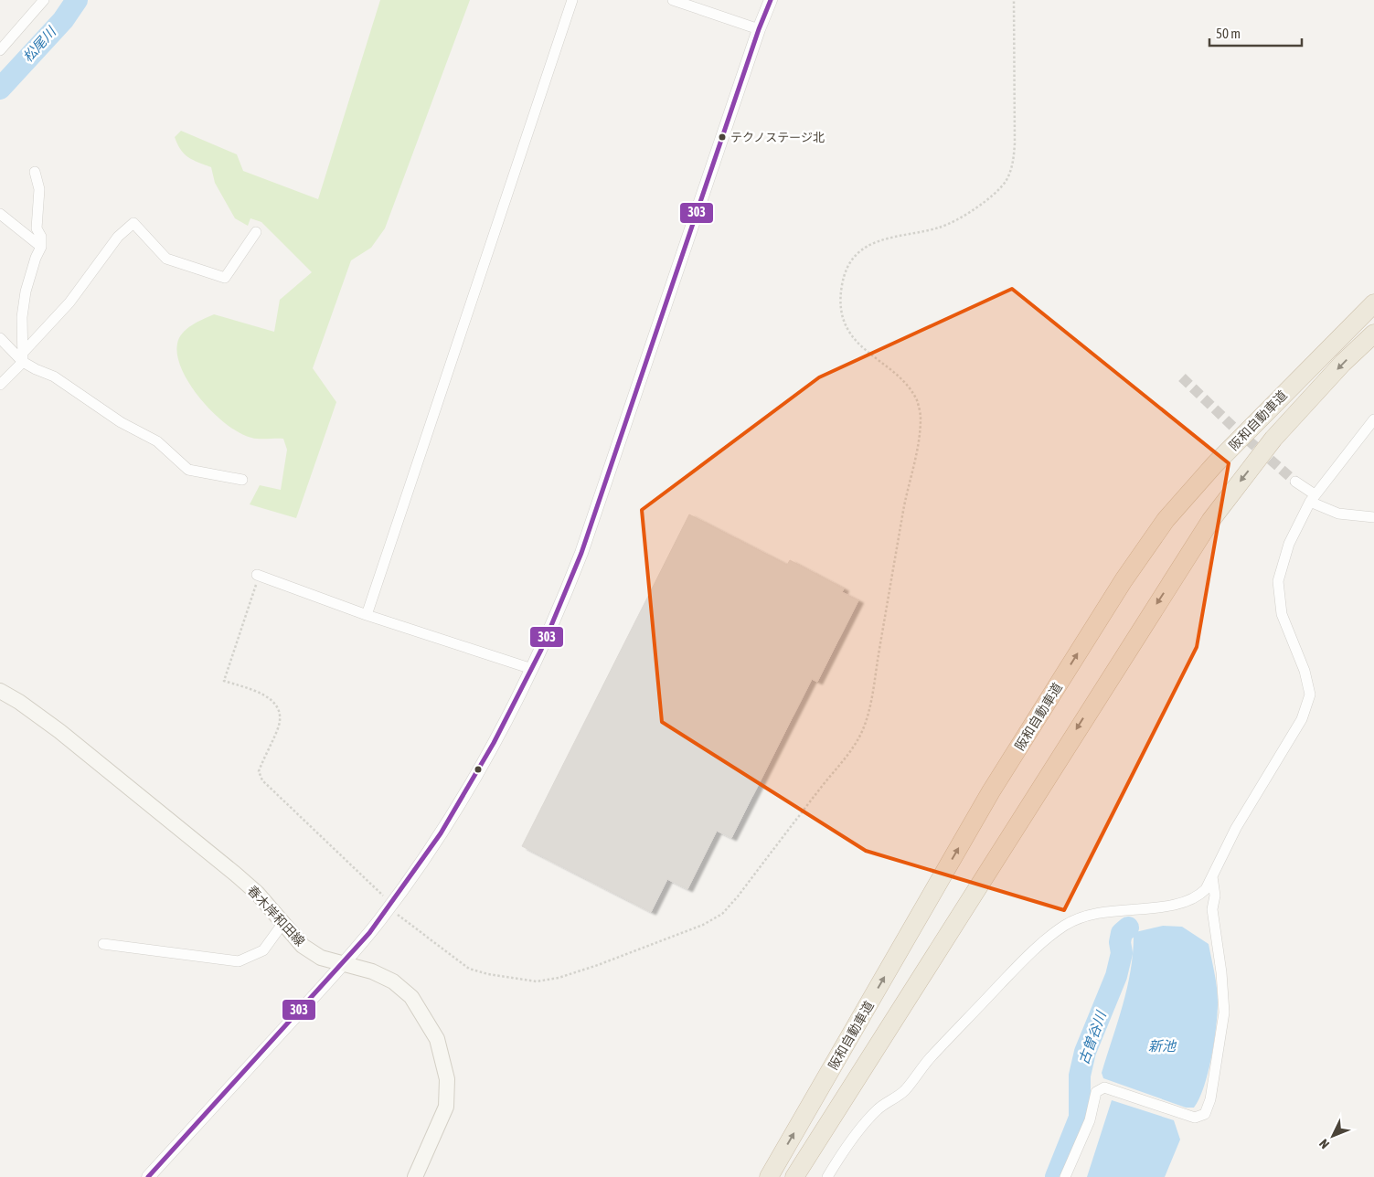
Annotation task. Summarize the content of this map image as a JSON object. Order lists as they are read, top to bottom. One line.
{"streets":{"highway":["阪和自動車道"],"main road":["春木岸和田線"]},"water":["松尾川","古曽谷川","新池"],"places":["テクノステージ北"],"lines":["transit line 303"],"scale_bar":"50 m","north":"bottom left"}
